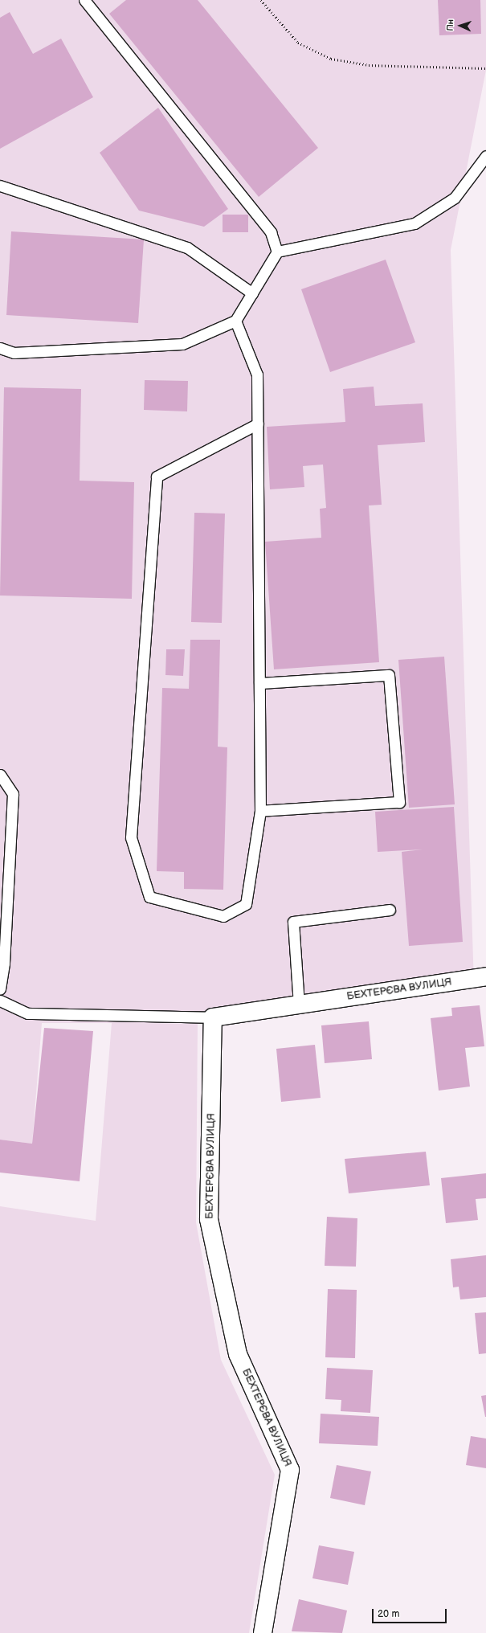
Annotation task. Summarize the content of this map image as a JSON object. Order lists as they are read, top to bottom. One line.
{"streets":{"street":["БЕХТЕРЄВА ВУЛИЦЯ"]},"scale_bar":"20 m","north":"left"}
